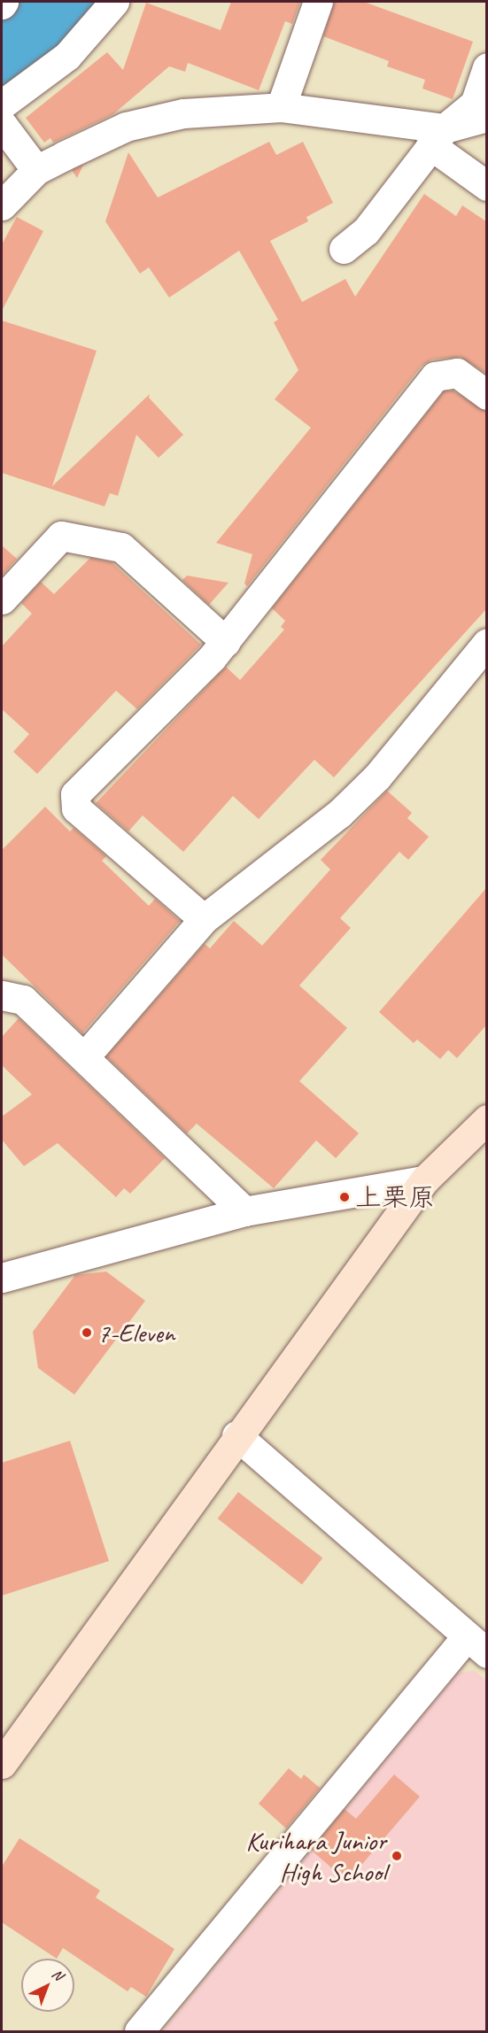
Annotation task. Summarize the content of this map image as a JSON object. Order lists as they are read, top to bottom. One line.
{"places":["上栗原","7-Eleven","Kurihara Junior High School"],"north":"top right"}
